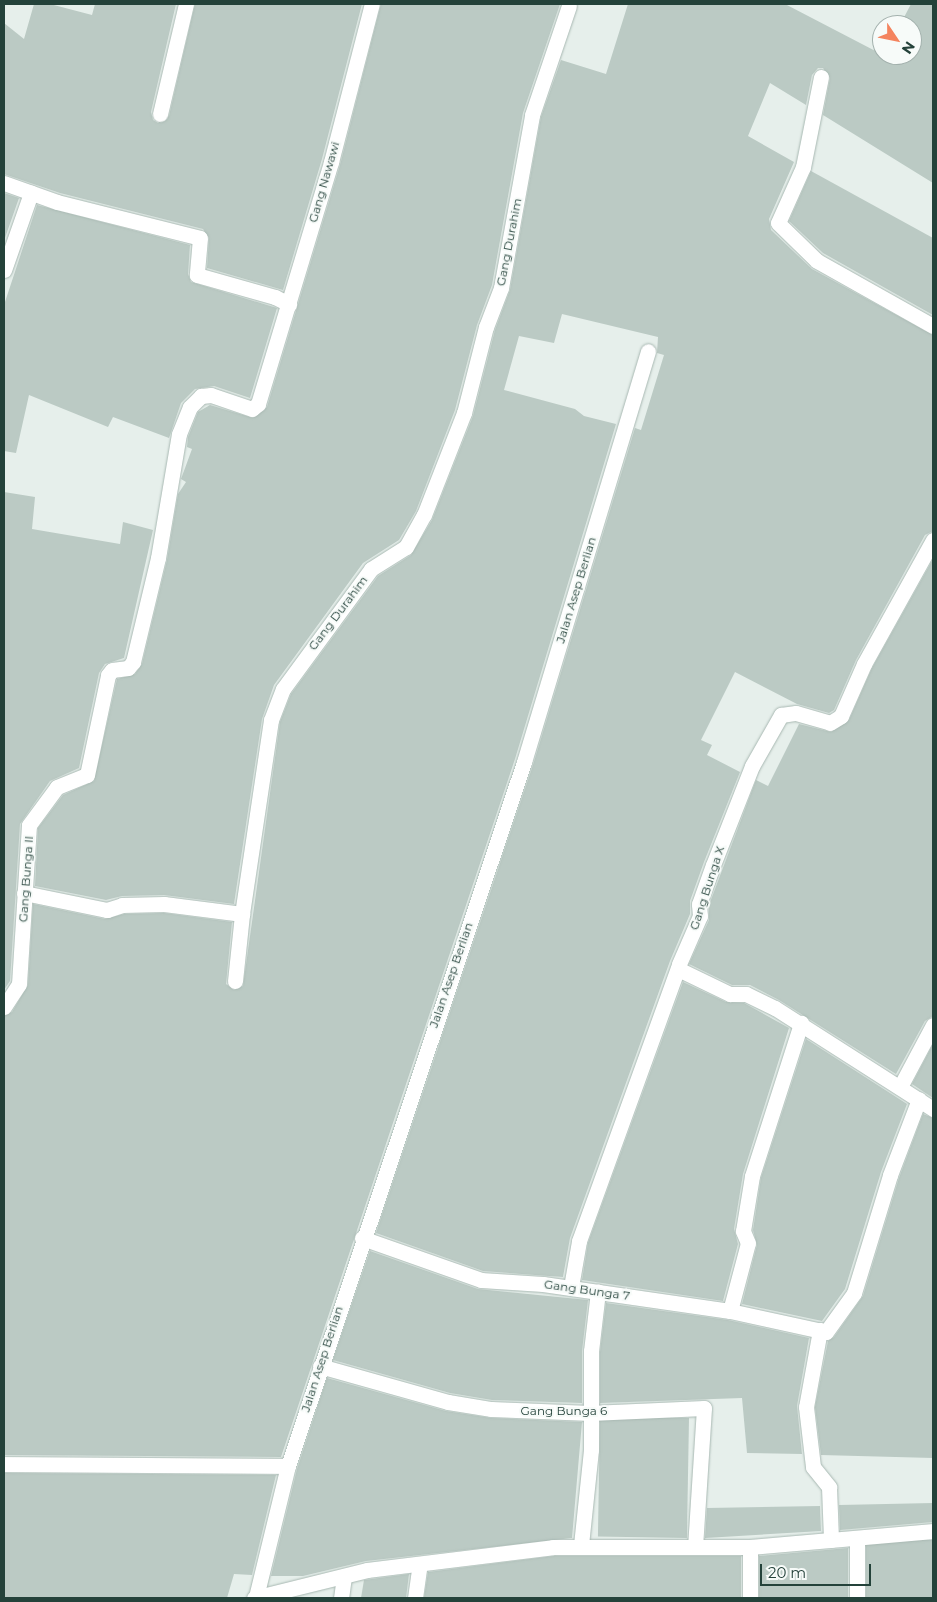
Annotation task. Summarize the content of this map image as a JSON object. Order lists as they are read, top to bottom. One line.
{"streets":{"street":["Gang Nawawi","Gang Durahim","Jalan Asep Berlian","Gang Bunga II","Gang Bunga X","Gang Bunga 7","Gang Bunga 6"]},"crossings":[["Gang Nawawi","Gang Bunga II"],["Jalan Asep Berlian","Gang Bunga 7"],["Jalan Asep Berlian","Gang Bunga 6"],["Gang Bunga X","Gang Bunga 7"]],"scale_bar":"20 m","north":"bottom right"}
